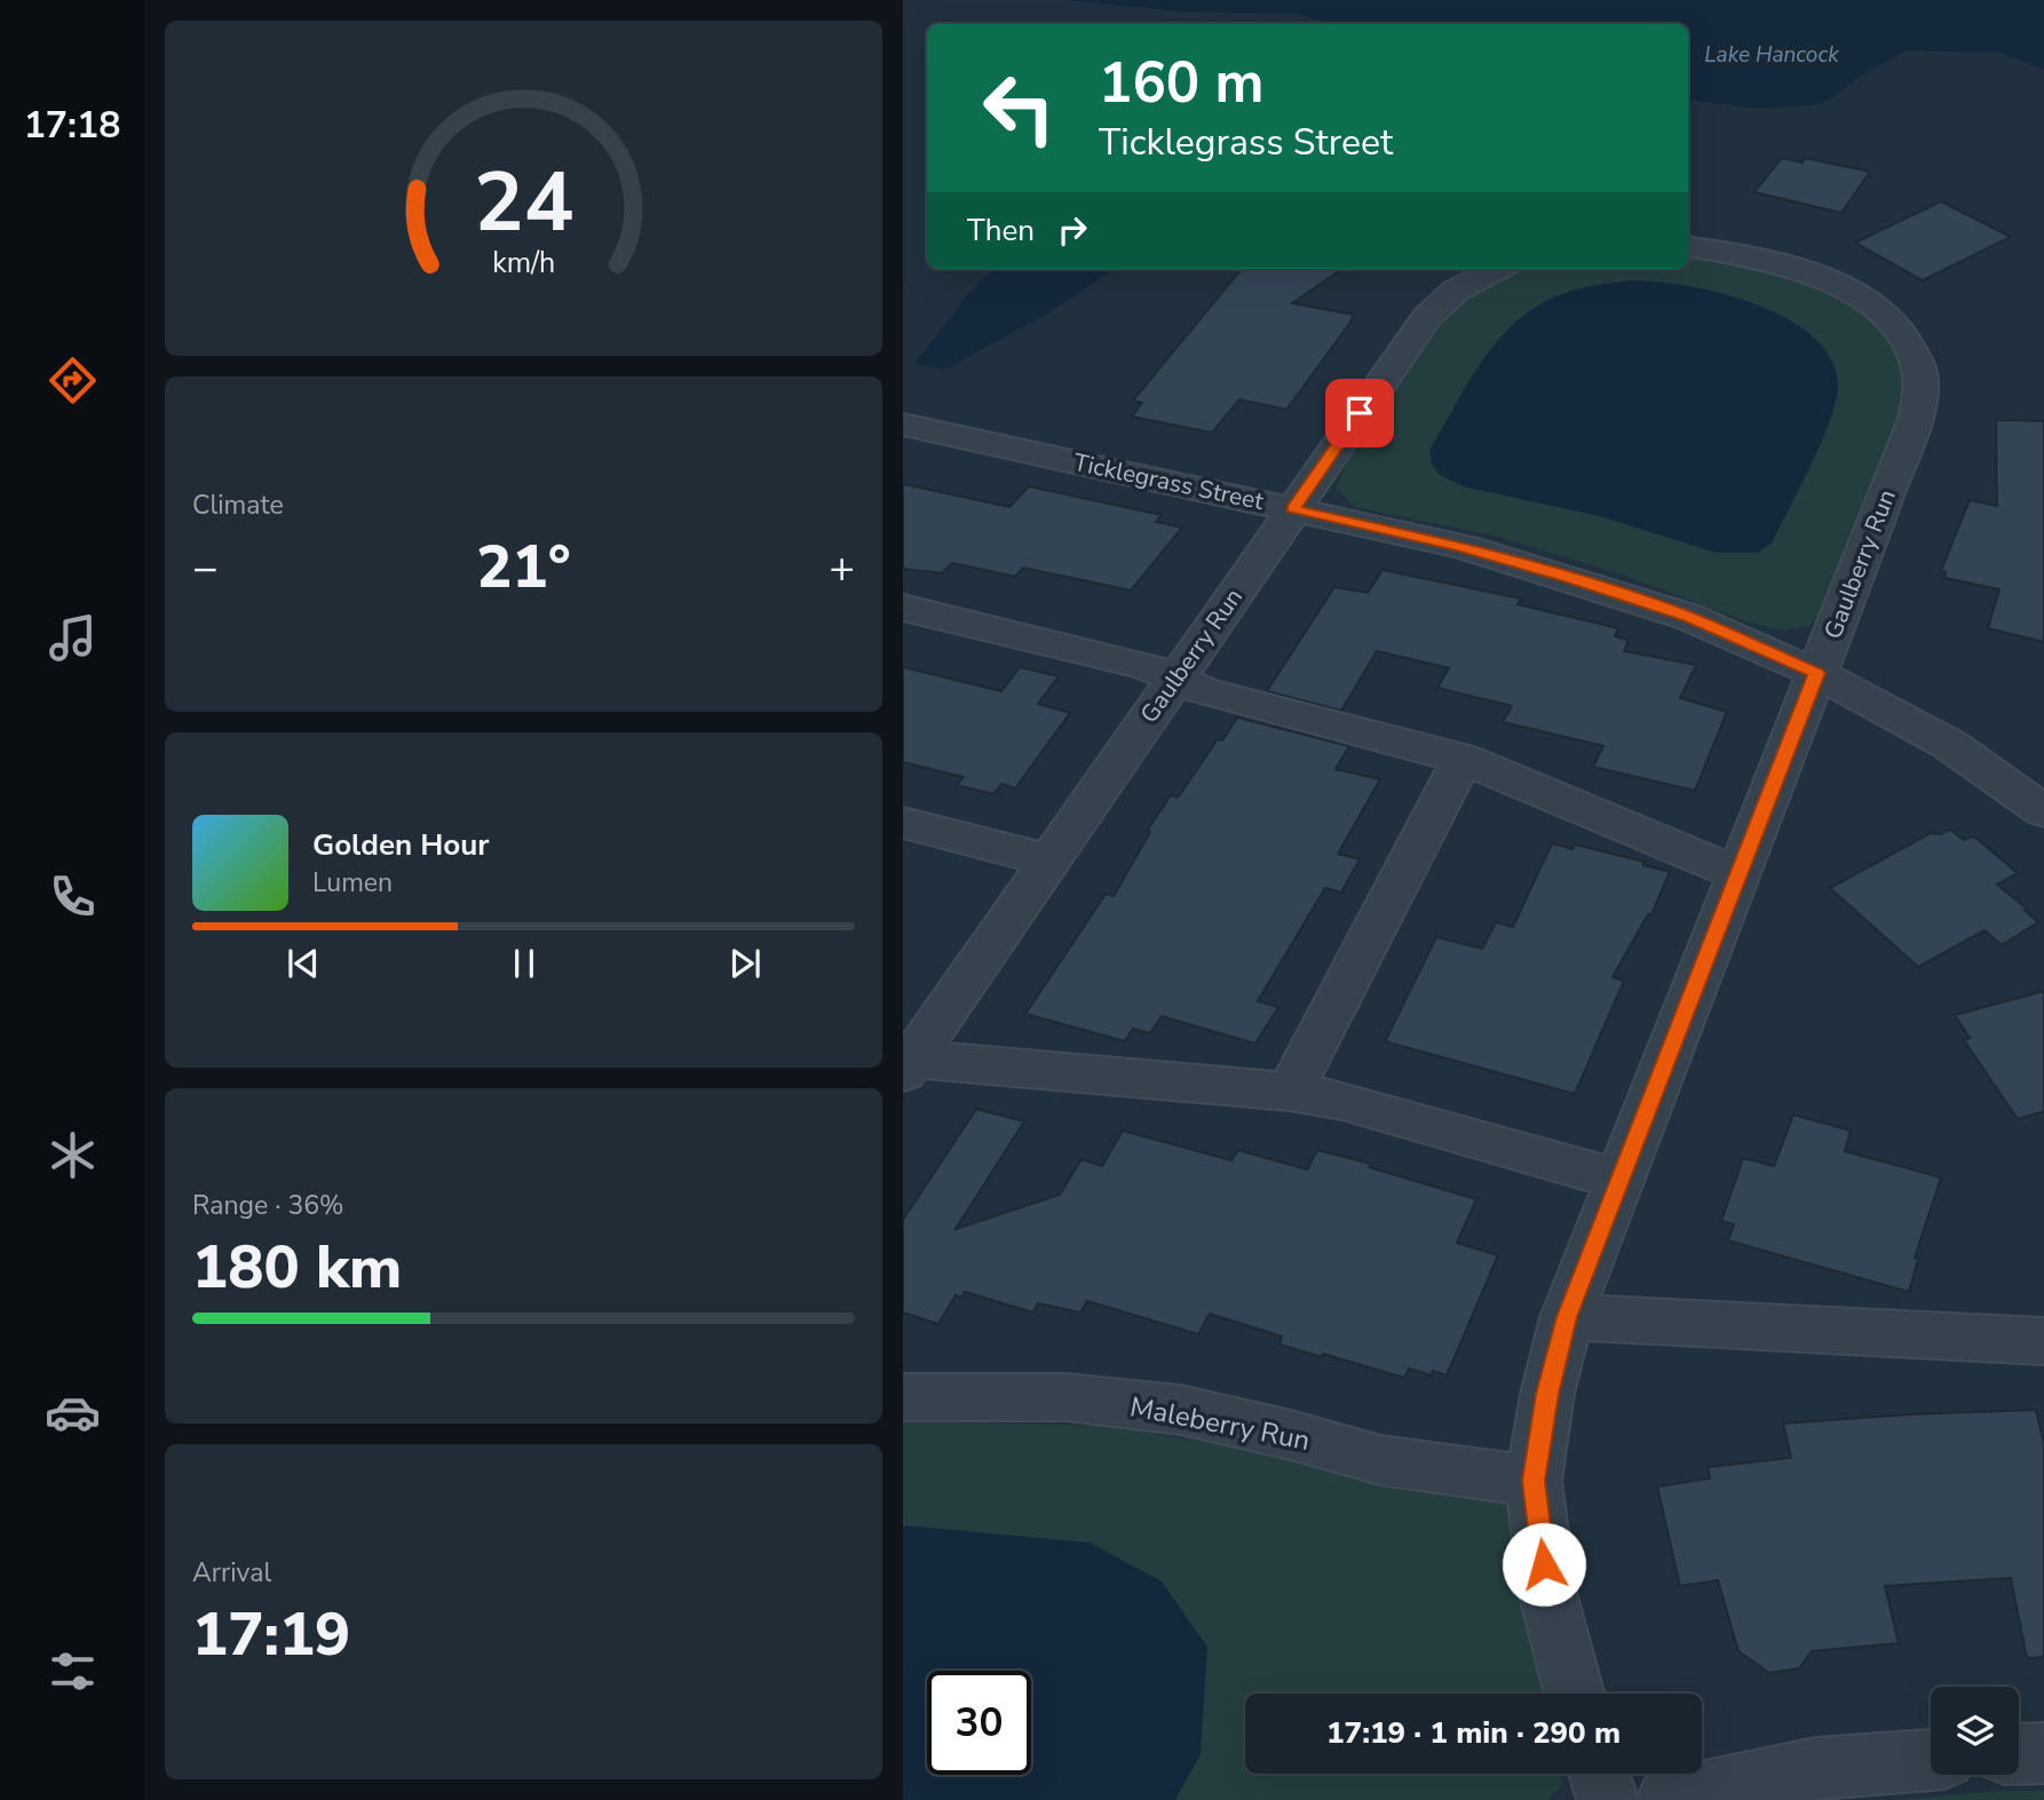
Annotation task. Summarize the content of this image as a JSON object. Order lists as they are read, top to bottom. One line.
{"streets":{"street":["Ticklegrass Street","Gaulberry Run","Maleberry Run"]},"crossings":[["Ticklegrass Street","Gaulberry Run"],["Gaulberry Run","Maleberry Run"]],"water":["Lake Hancock"],"page":{"tabs":"17:18","turn":["160 m","Ticklegrass Street"],"then":"Then","tile":["Climate",["Range · 36%","180 km"],["Arrival","17:19"]],"heat":["−","21°","+"],"song":["Golden Hour","Lumen"],"limit":"30","trip":"17:19 · 1 min · 290 m","gauge":["24","km/h"]}}
